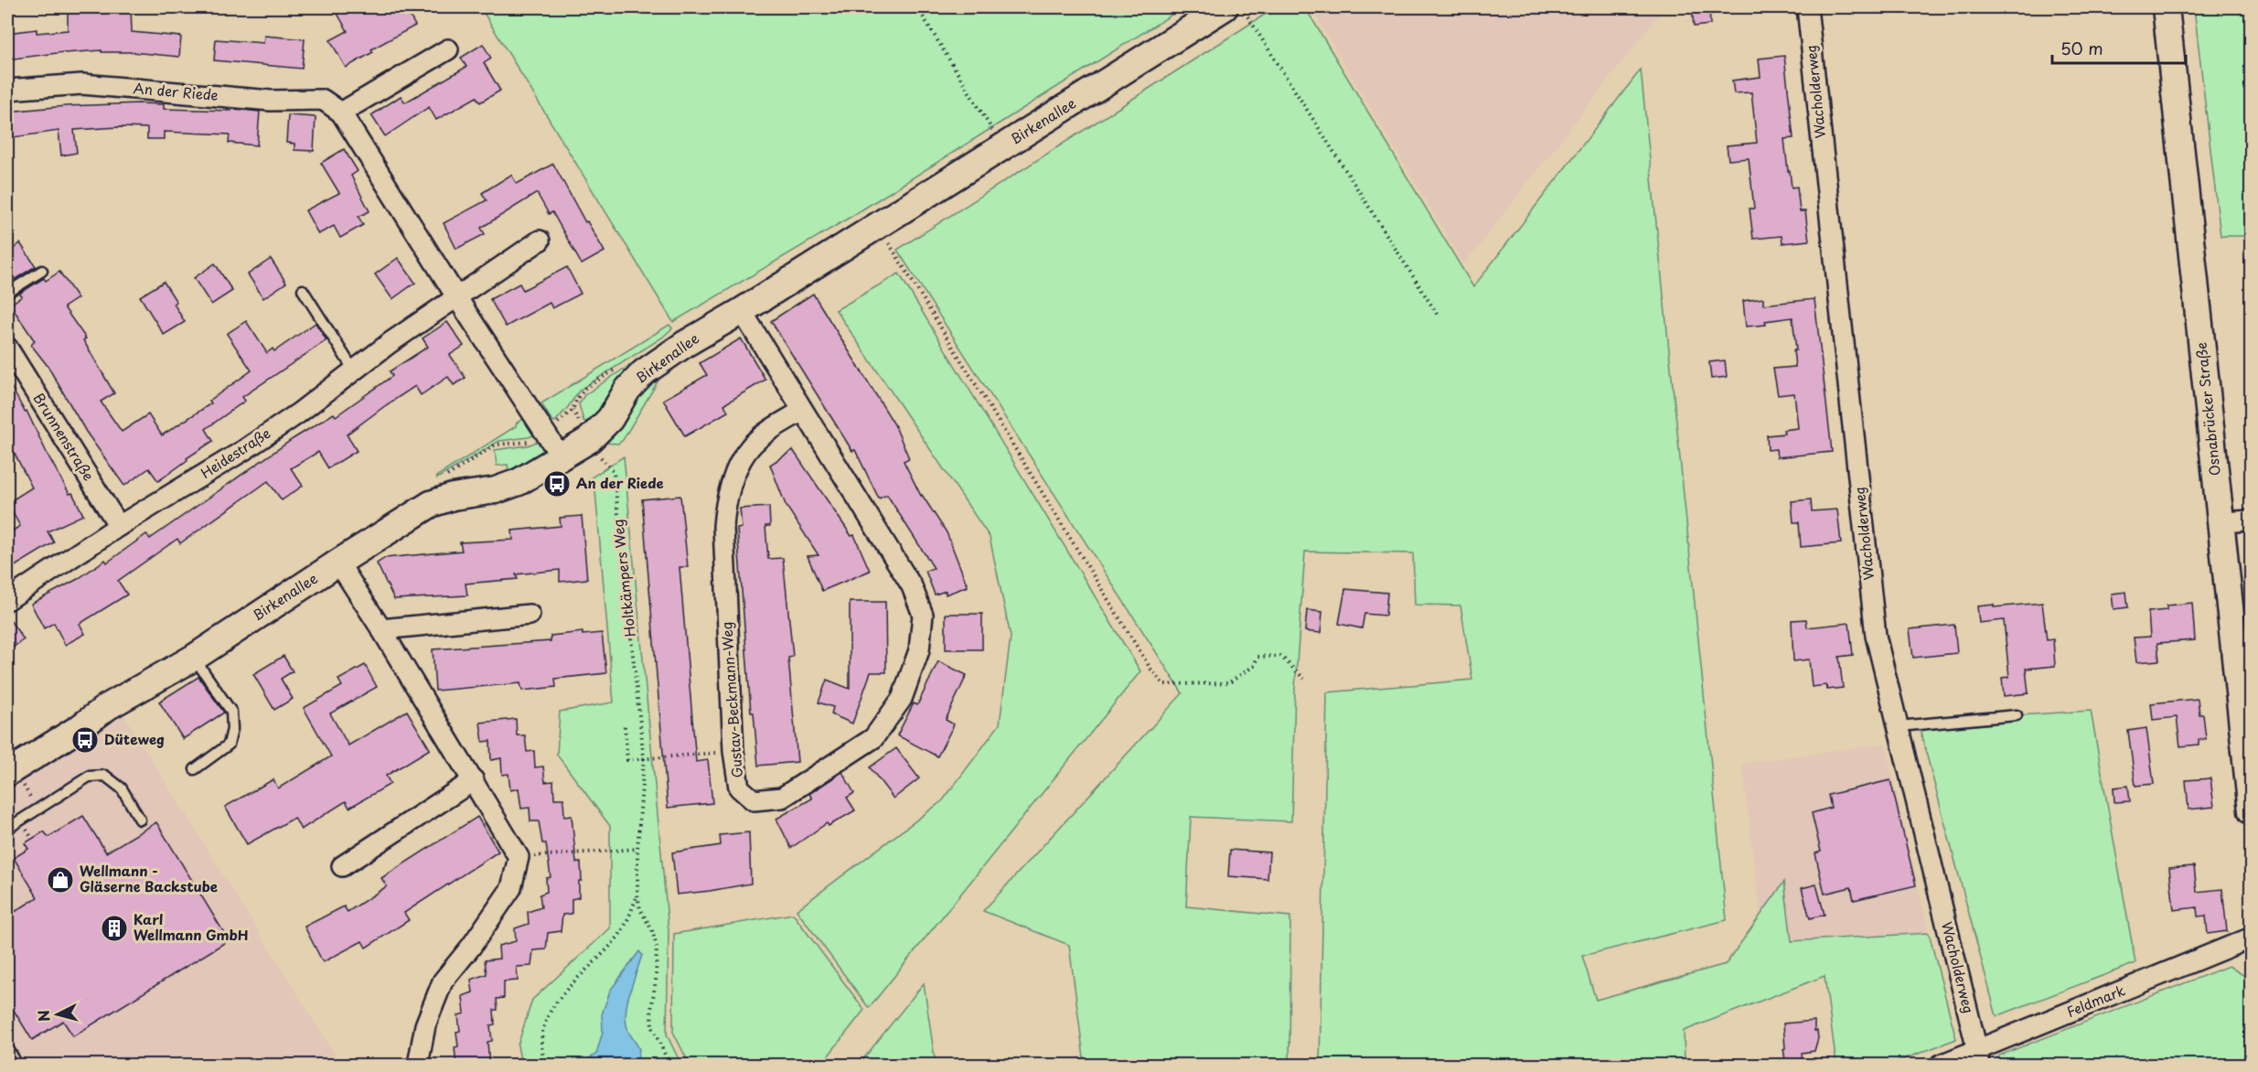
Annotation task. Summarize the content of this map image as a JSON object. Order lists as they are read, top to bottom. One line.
{"streets":{"street":["Wacholderweg","An der Riede","Birkenallee","Osnabrücker Straße","Brunnenstraße","Heidestraße","Gustav-Beckmann-Weg","Feldmark"],"path":["Holtkämpers Weg"]},"crossings":[["Wacholderweg","Feldmark"],["An der Riede","Birkenallee"],["An der Riede","Heidestraße"],["Birkenallee","Holtkämpers Weg"],["Birkenallee","Gustav-Beckmann-Weg"],["Brunnenstraße","Heidestraße"]],"places":{"bus stop":["An der Riede","Düteweg"],"shop":["Wellmann - Gläserne Backstube"],"building":["Karl Wellmann GmbH"]},"scale_bar":"50 m","north":"left"}
